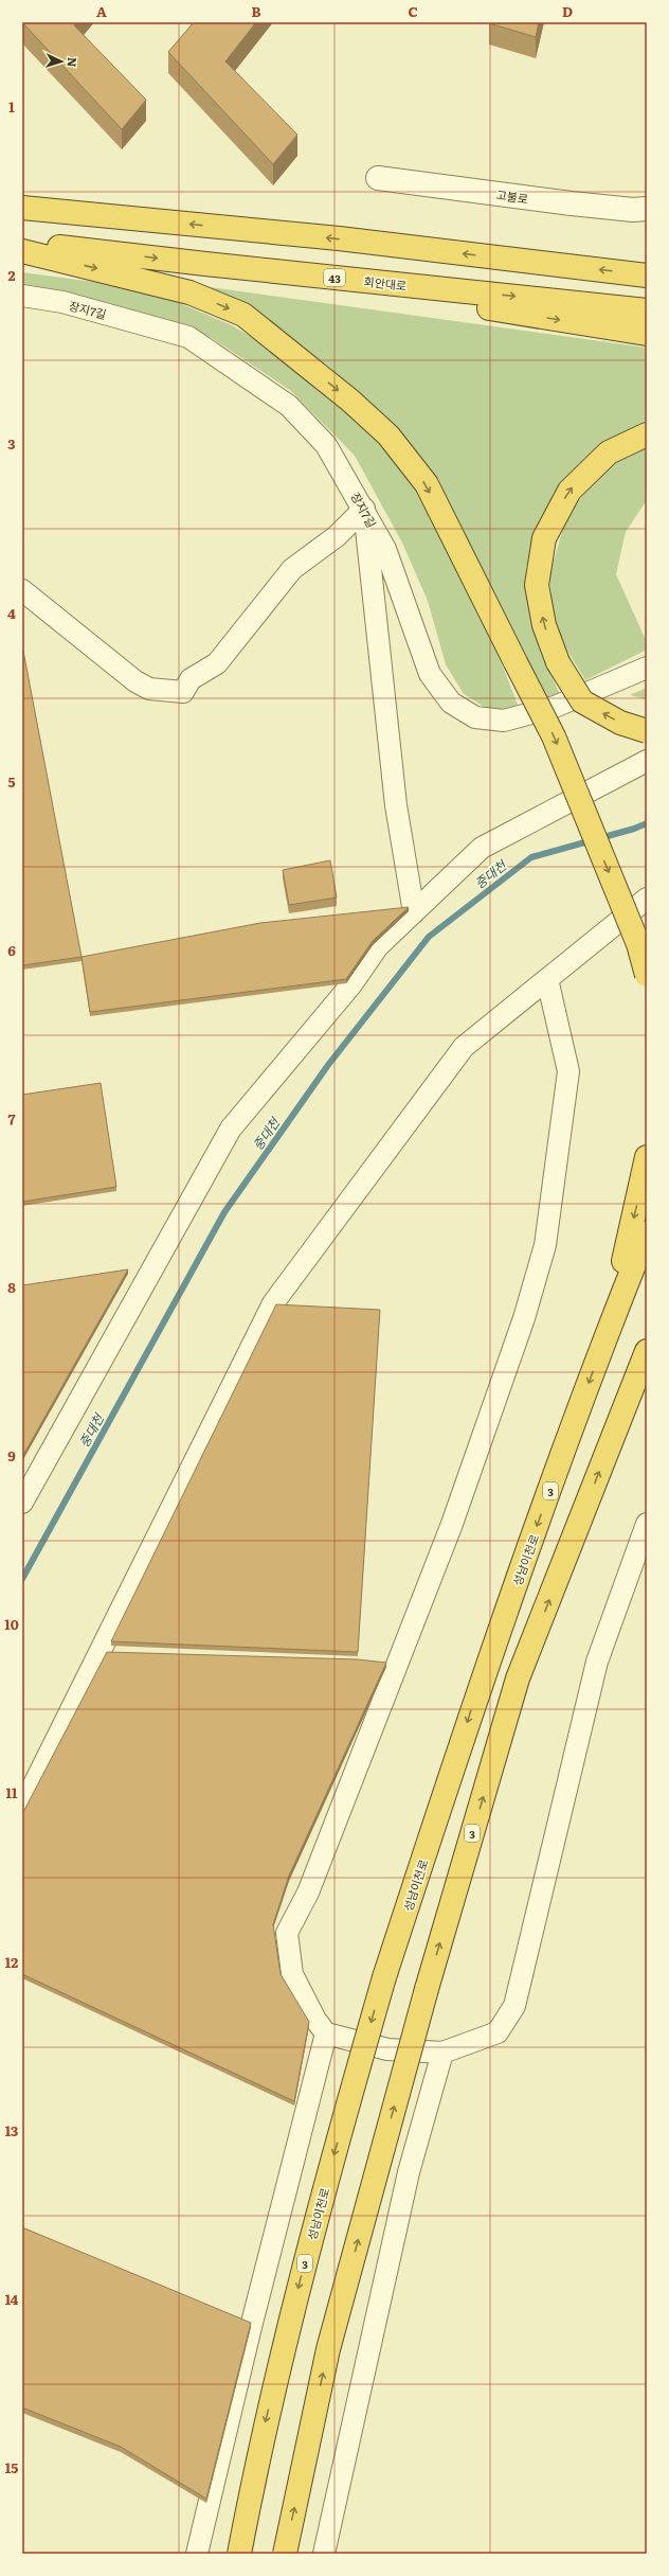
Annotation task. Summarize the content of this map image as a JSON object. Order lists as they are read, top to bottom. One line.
{"streets":{"highway":["43","회안대로","3","성남이천로"],"street":["고불로","장지7길"]},"water":["중대천"],"north":"right","grid":{"columns":["A","B","C","D"],"rows":["1","2","3","4","5","6","7","8","9","10","11","12","13","14","15"]}}
